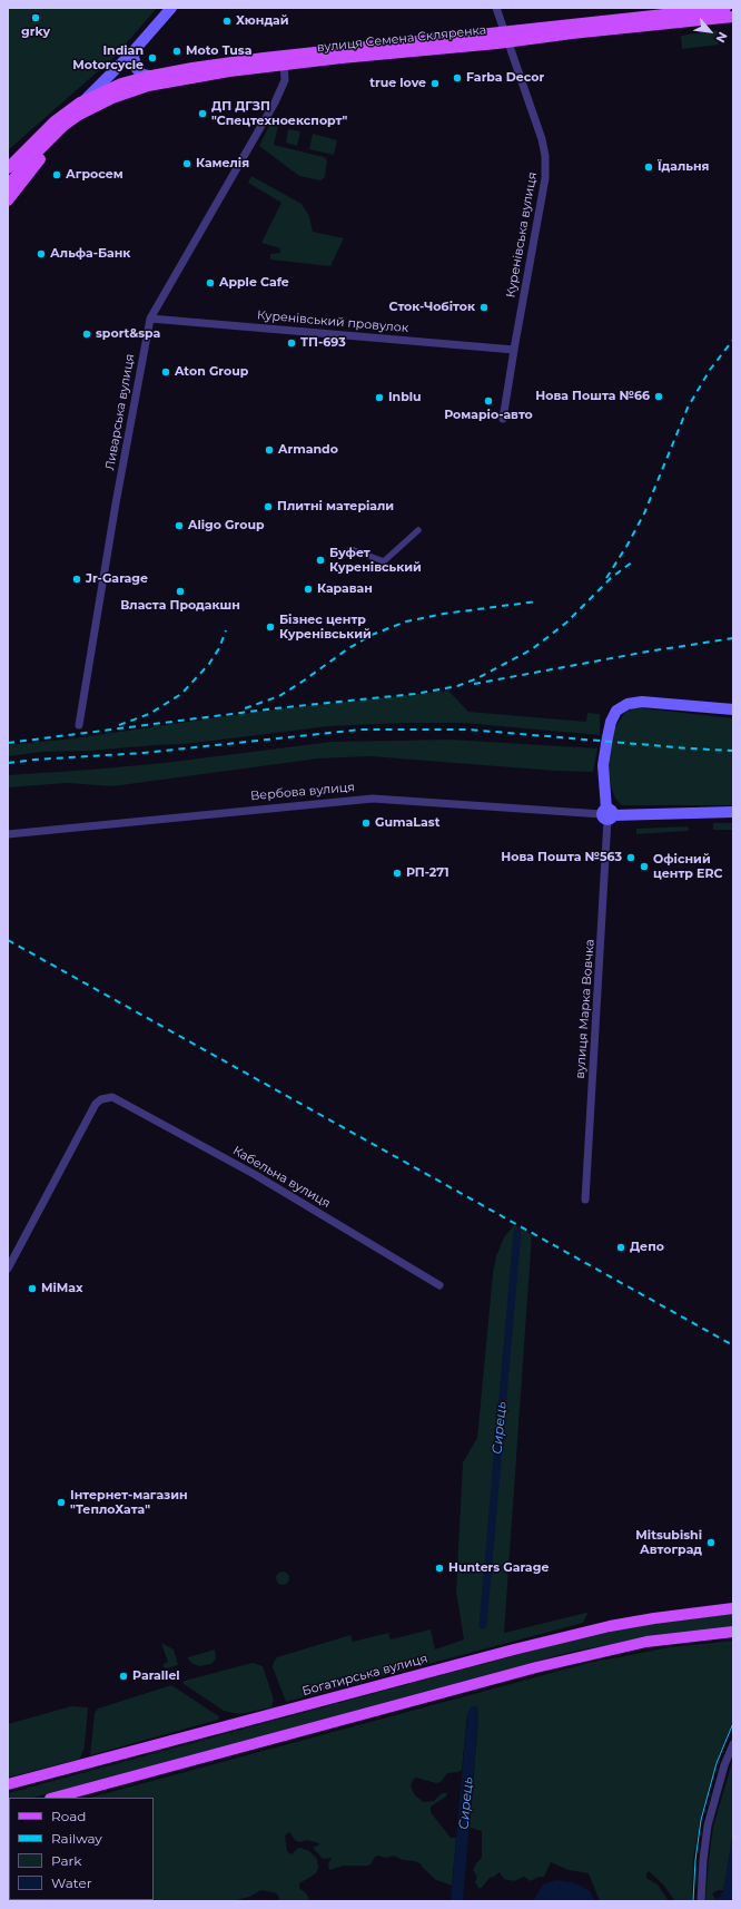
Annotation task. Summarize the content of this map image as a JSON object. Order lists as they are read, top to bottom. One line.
{"streets":{"main road":["вулиця Семена Скляренка","Вербова вулиця","Богатирська вулиця"],"street":["Куренівська вулиця","Куренівський провулок","Ливарська вулиця","вулиця Марка Вовчка","Кабельна вулиця"]},"crossings":[["вулиця Семена Скляренка","Куренівська вулиця"],["вулиця Семена Скляренка","Ливарська вулиця"],["Куренівська вулиця","Куренівський провулок"],["Куренівський провулок","Ливарська вулиця"],["Вербова вулиця","вулиця Марка Вовчка"]],"water":["Сирець"],"places":["grky","Хюндай","Moto Tusa","Indian Motorcycle","Farba Decor","true love","ДП ДГЗП \"Спецтехноекспорт\"","Камелія","Їдальня","Агросем","Альфа-Банк","Apple Cafe","Сток-Чобіток","sport&spa","ТП-693","Aton Group","Нова Пошта №66","Inblu","Ромаріо-авто","Armando","Плитні матеріали","Aligo Group","Буфет Куренівський","Jr-Garage","Караван","Власта Продакшн","Бізнес центр Куренівський","GumaLast","Нова Пошта №563","Офісний центр ERC","РП-271","Депо","MiMax","Інтернет-магазин \"ТеплоХата\"","Mitsubishi Автоград","Hunters Garage","Parallel"],"legend":["Road","Railway","Park","Water"],"north":"bottom right"}
